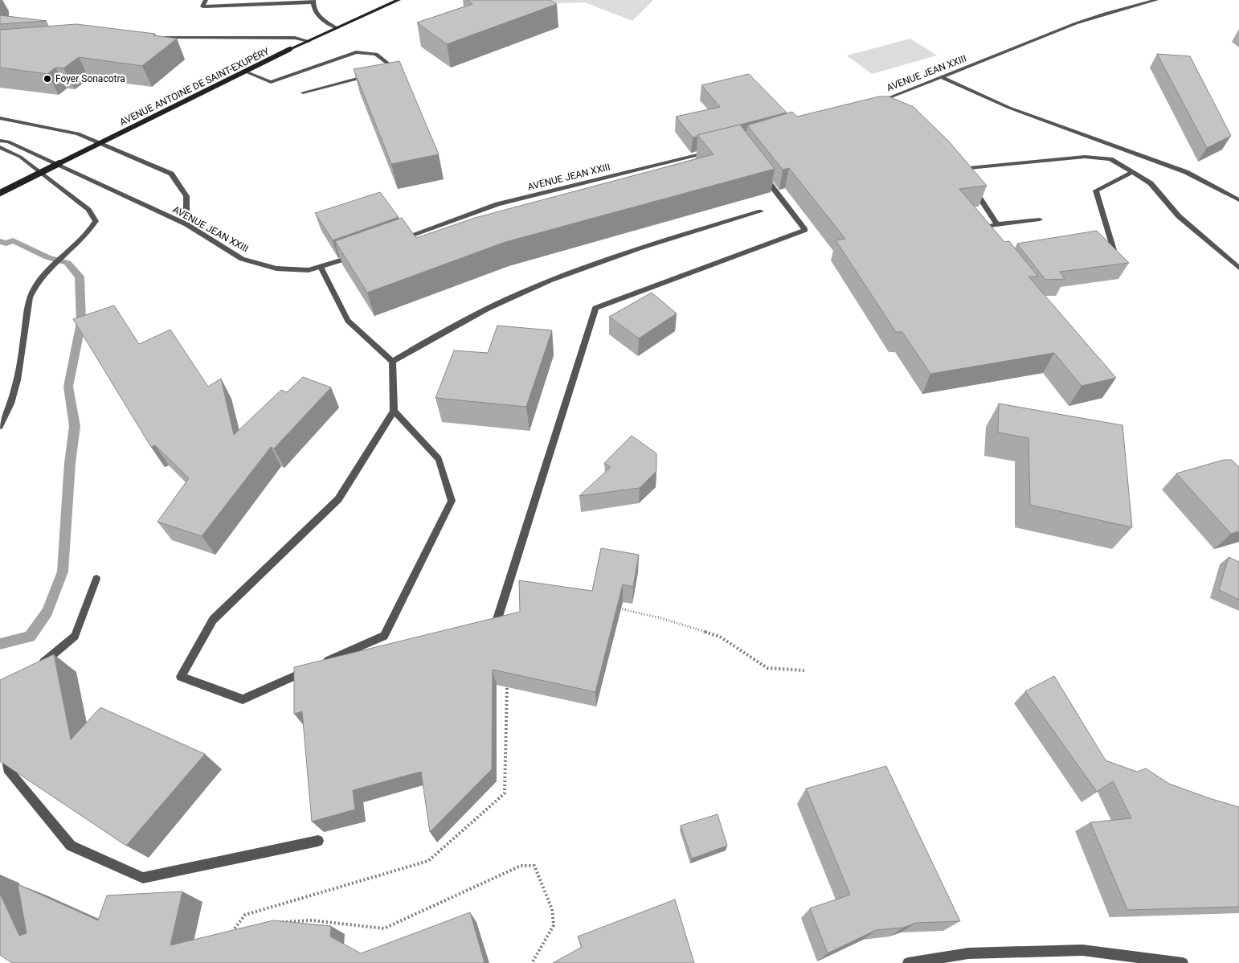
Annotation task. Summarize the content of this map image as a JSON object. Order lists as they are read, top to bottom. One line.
{"streets":{"main road":["AVENUE ANTOINE DE SAINT-EXUPÉRY"],"street":["AVENUE JEAN XXIII"]},"places":["Foyer Sonacotra"]}
